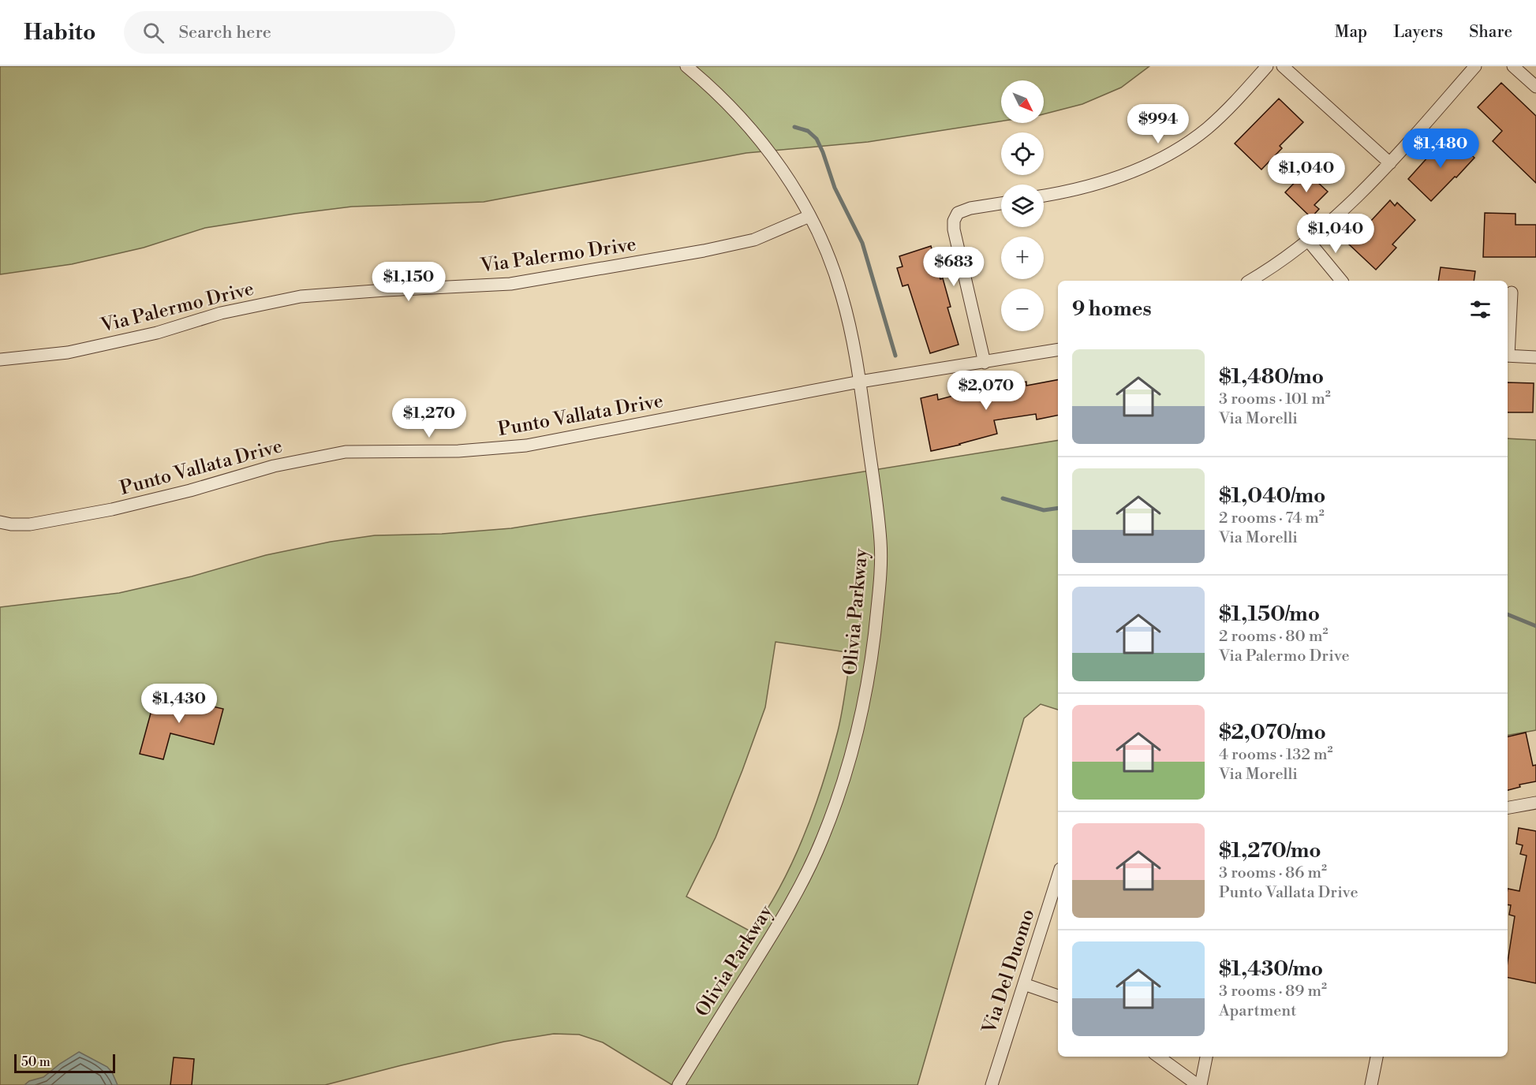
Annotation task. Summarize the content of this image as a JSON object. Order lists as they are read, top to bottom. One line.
{"streets":{"street":["Via Palermo Drive","Punto Vallata Drive","Olivia Parkway","Via Del Duomo"]},"crossings":[["Via Palermo Drive","Olivia Parkway"],["Punto Vallata Drive","Olivia Parkway"]],"scale_bar":"50 m","north":"bottom right","page":{"header":"Habito","search":"Search here","nav":["Map","Layers","Share"],"map_buttons":["+","−"],"price":["$994","$1,480","$1,040","$1,040","$683","$1,150","$2,070","$1,270","$1,430"],"heading":"9 homes","list":[{"name":"$1,480/mo","note":"3 rooms · 101 m² · Via Morelli"},{"name":"$1,040/mo","note":"2 rooms · 74 m² · Via Morelli"},{"name":"$1,150/mo","note":"2 rooms · 80 m² · Via Palermo Drive"},{"name":"$2,070/mo","note":"4 rooms · 132 m² · Via Morelli"},{"name":"$1,270/mo","note":"3 rooms · 86 m² · Punto Vallata Drive"},{"name":"$1,430/mo","note":"3 rooms · 89 m² · Apartment"}],"scale":"50 m"}}
